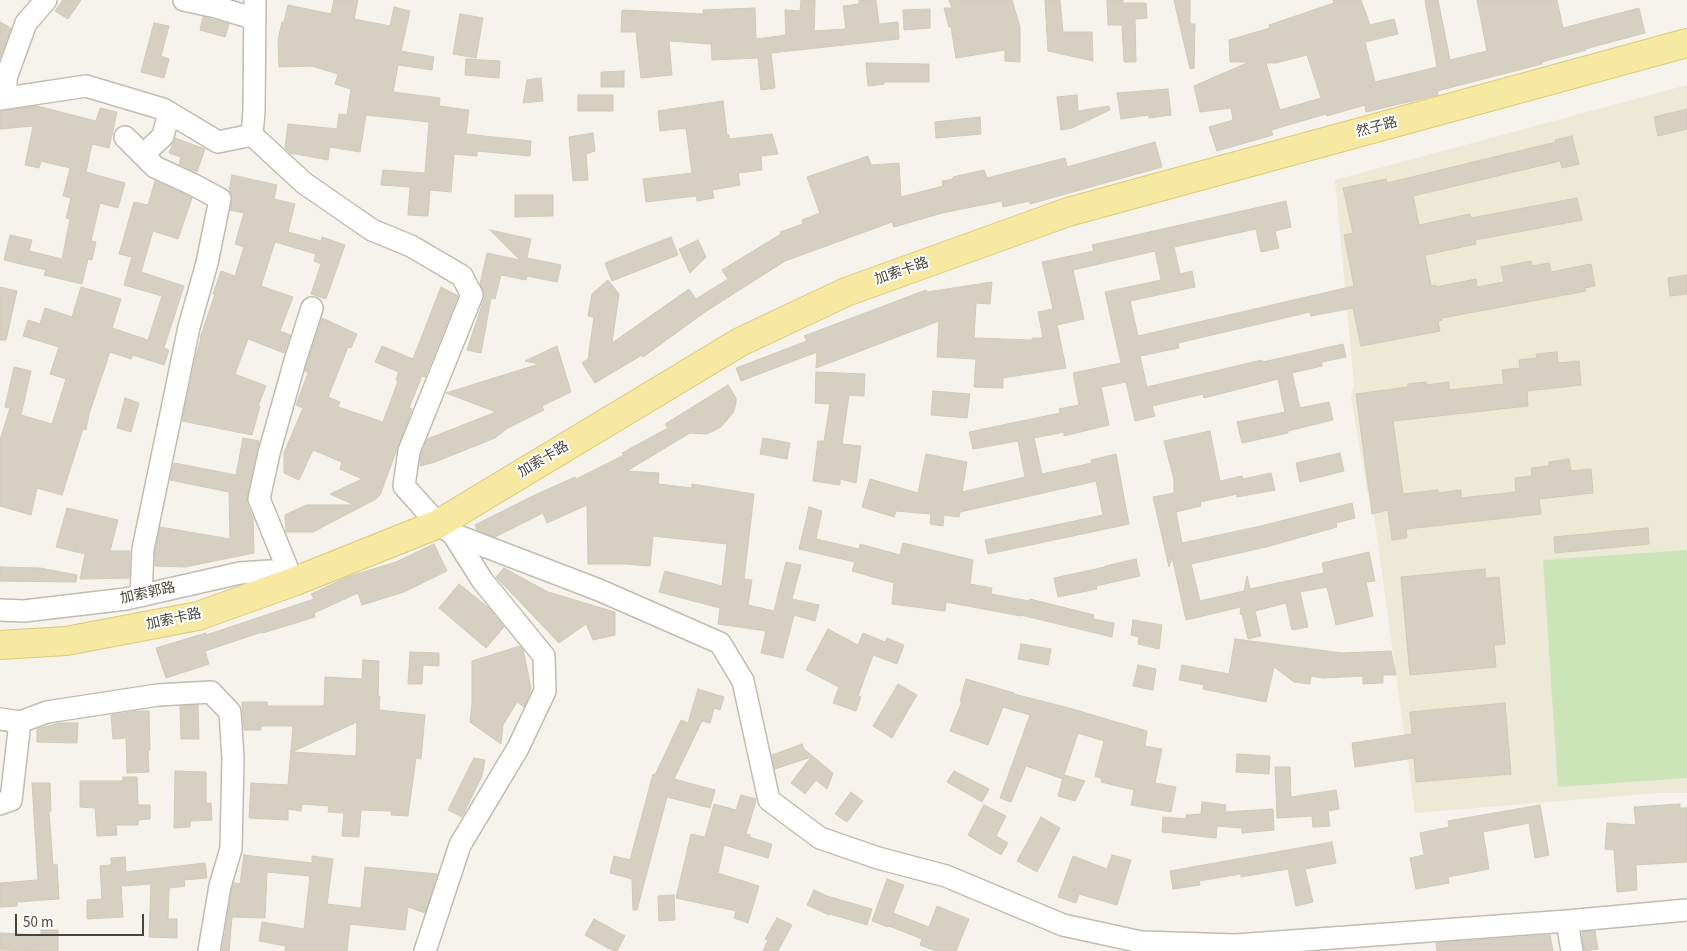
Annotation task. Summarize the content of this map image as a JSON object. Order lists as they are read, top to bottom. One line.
{"streets":{"main road":["然子路","加索卡路"],"street":["加索郭路"]},"crossings":[["然子路","加索卡路"],["加索卡路","加索郭路"]],"scale_bar":"50 m"}
